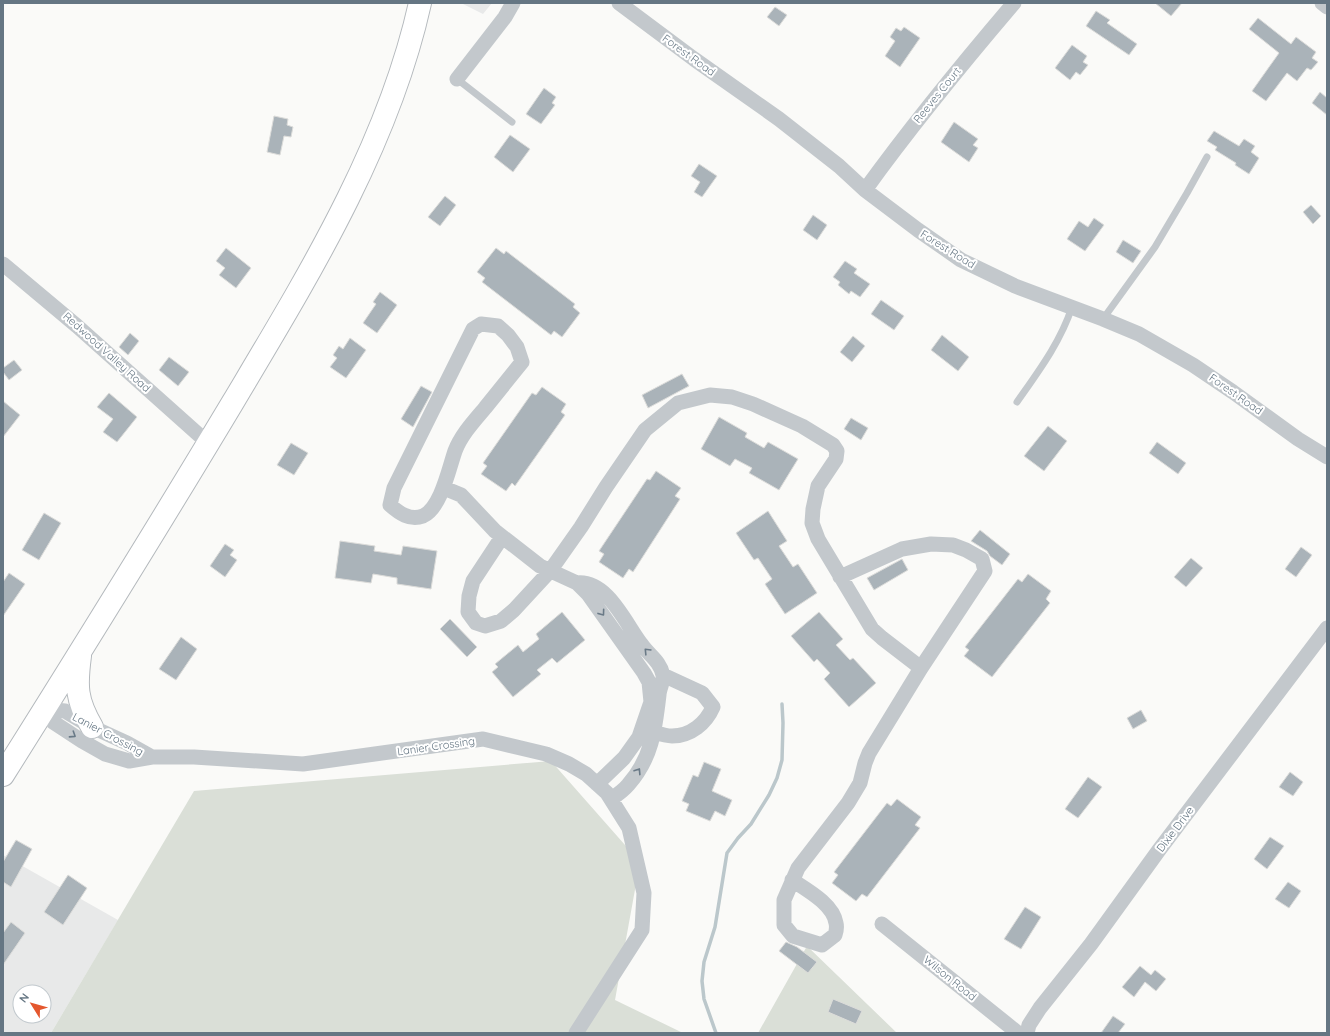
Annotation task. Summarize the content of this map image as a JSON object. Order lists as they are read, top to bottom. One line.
{"streets":{"street":["Forest Road","Reeves Court","Redwood Valley Road","Lanier Crossing","Dixie Drive","Wilson Road"]},"crossings":[["Forest Road","Reeves Court"]],"north":"top left"}
